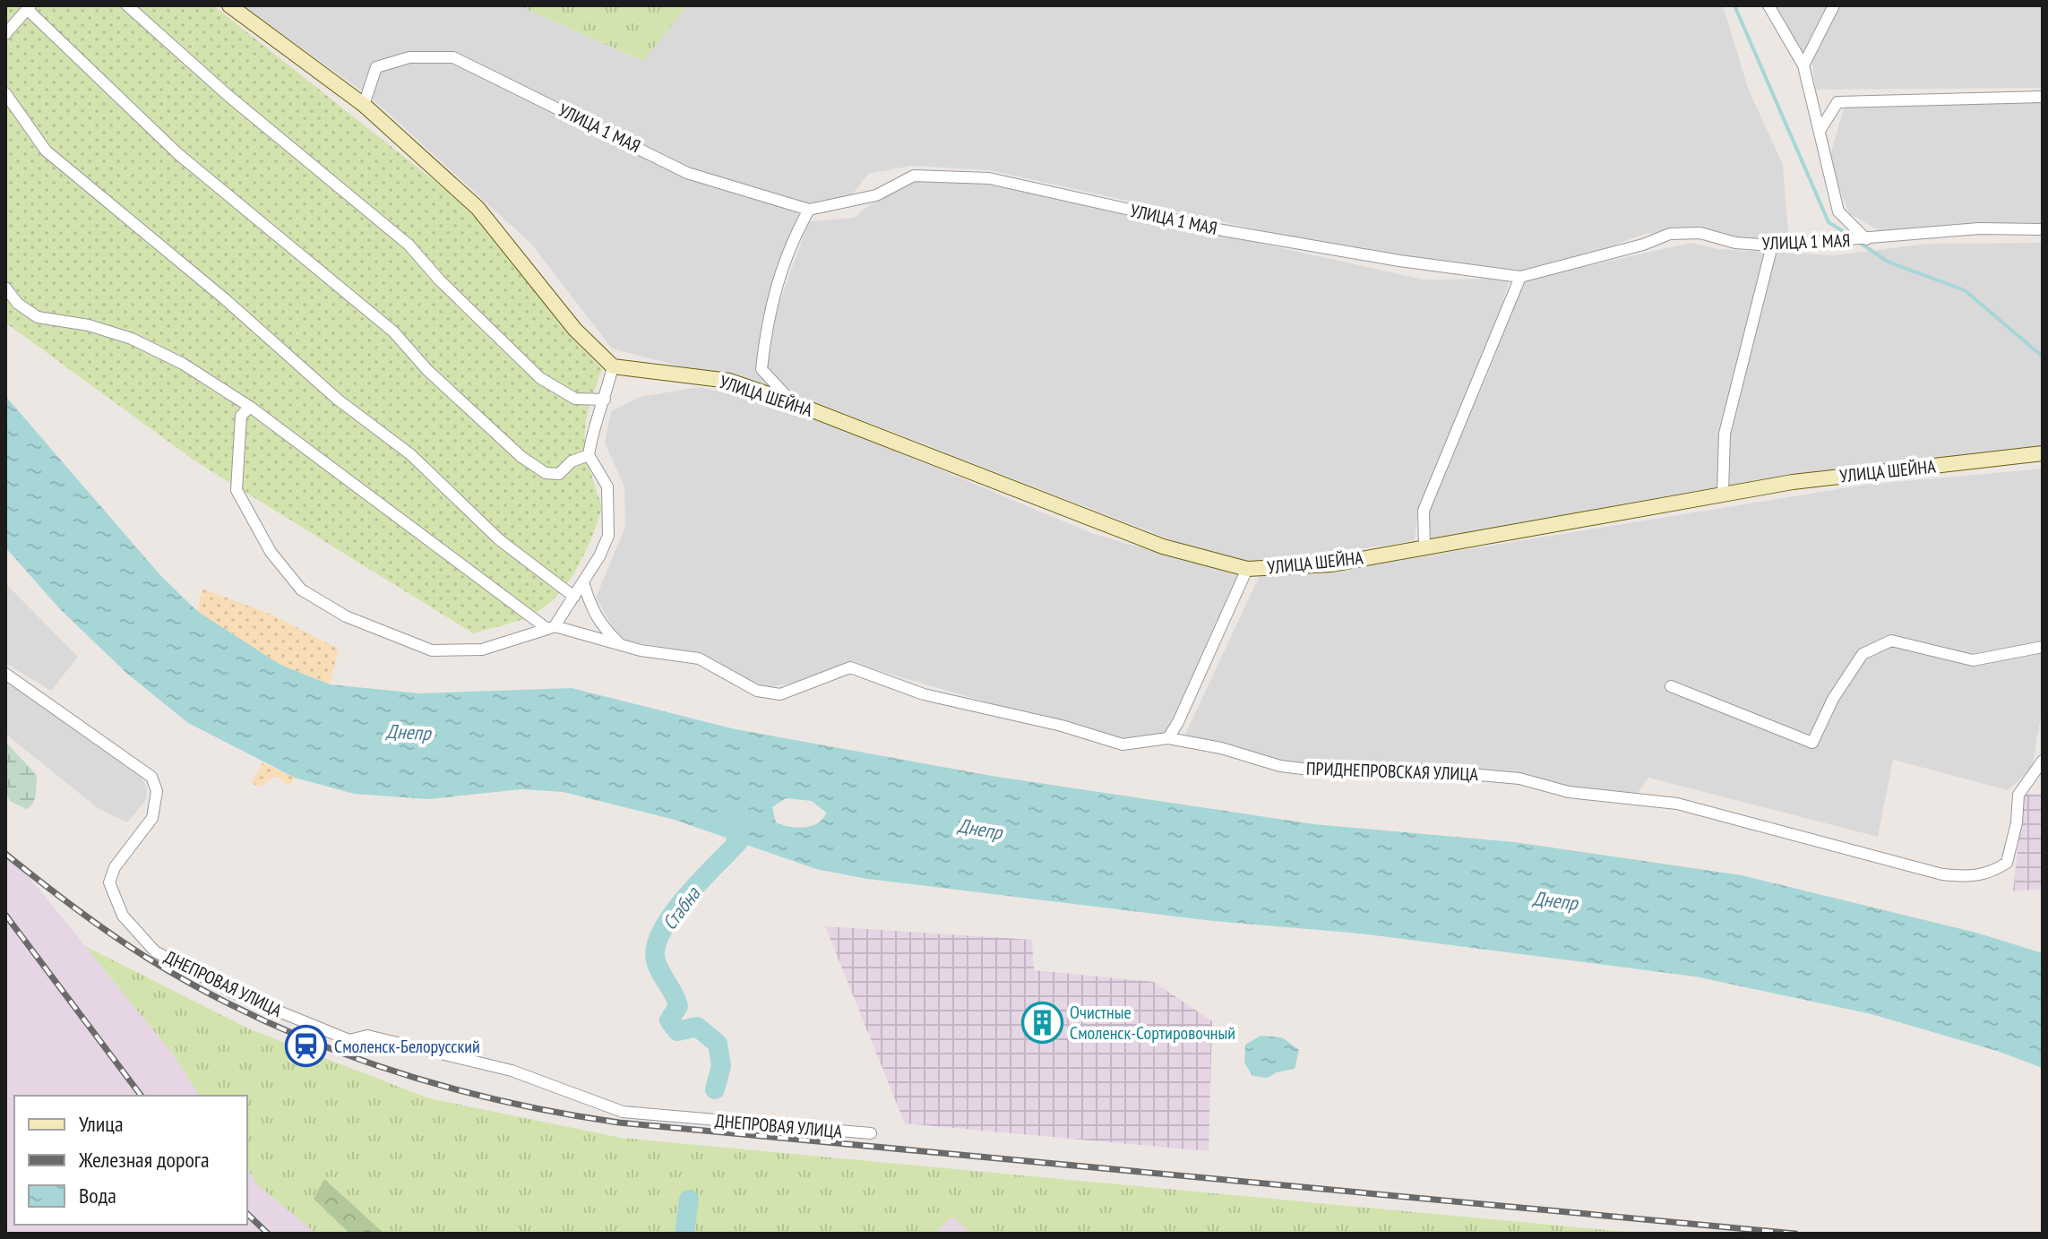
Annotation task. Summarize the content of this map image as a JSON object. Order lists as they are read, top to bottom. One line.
{"streets":{"street":["УЛИЦА 1 МАЯ","УЛИЦА ШЕЙНА","ПРИДНЕПРОВСКАЯ УЛИЦА","ДНЕПРОВАЯ УЛИЦА"]},"water":["Днепр","Стабна"],"places":{"building":["Очистные Смоленск-Сортировочный"],"station":["Смоленск-Белорусский"]},"legend":["Улица","Железная дорога","Вода"]}
